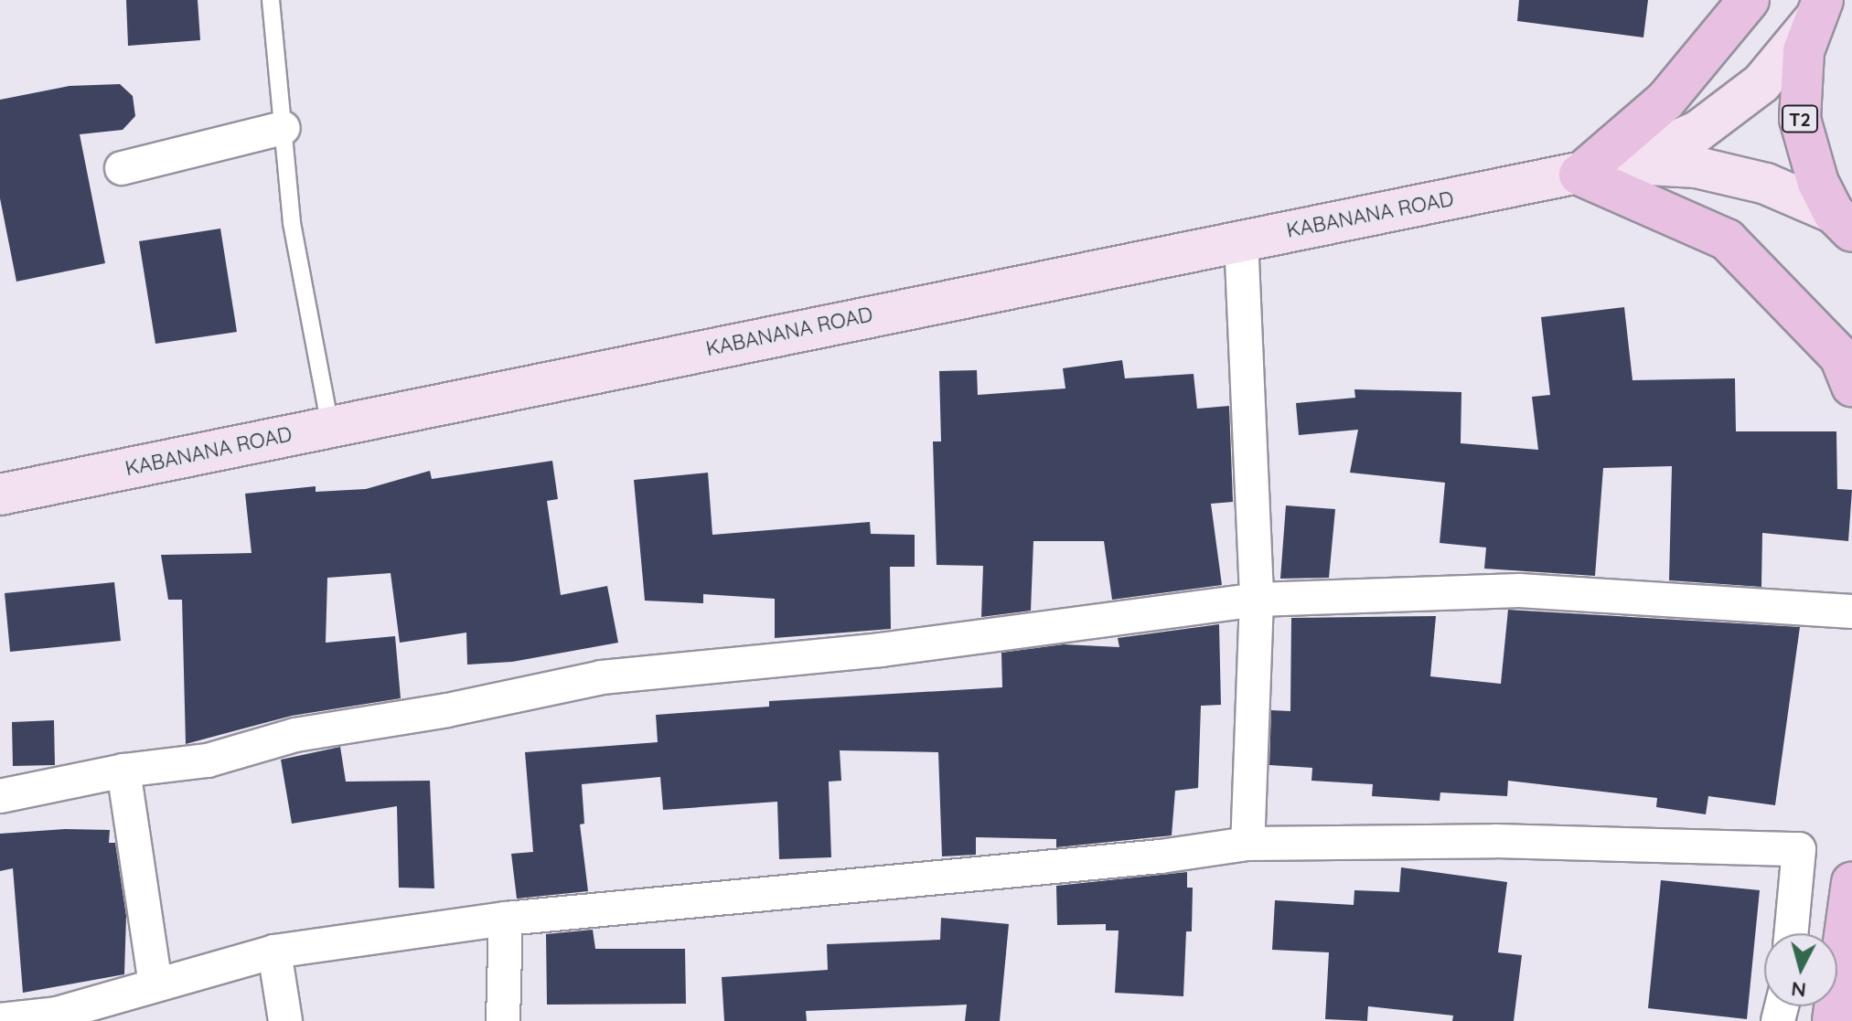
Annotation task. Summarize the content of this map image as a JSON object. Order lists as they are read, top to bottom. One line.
{"streets":{"main road":["T2"],"street":["KABANANA ROAD"]},"north":"bottom"}
